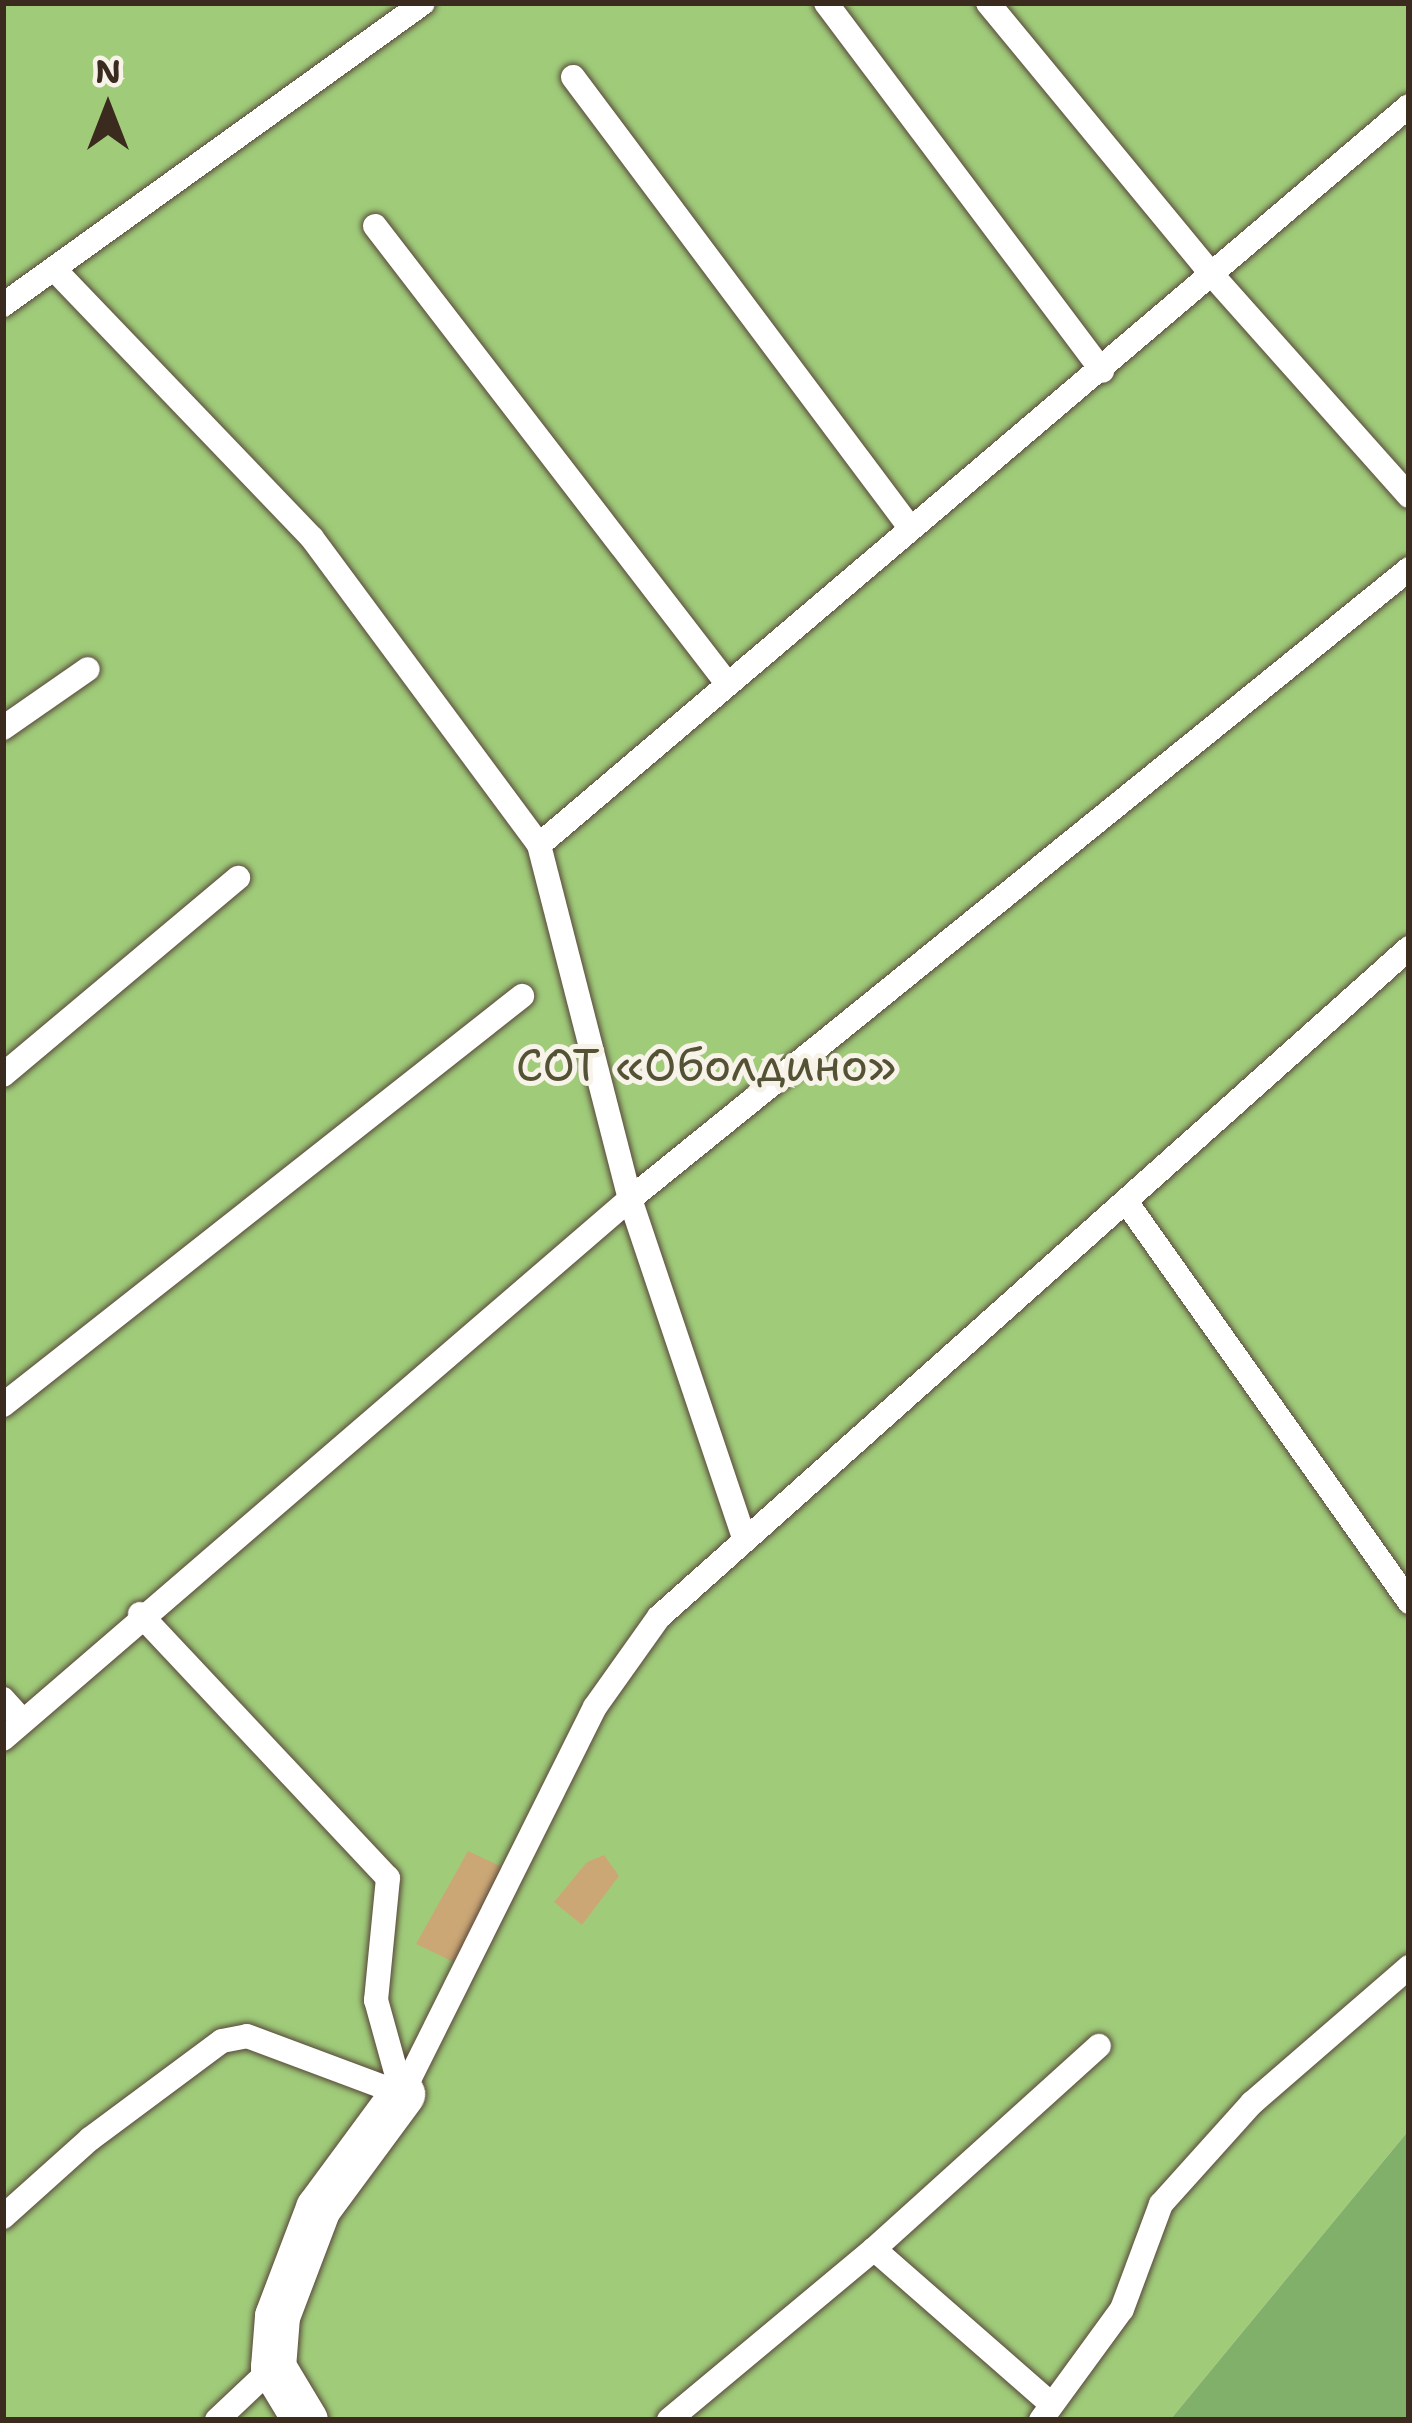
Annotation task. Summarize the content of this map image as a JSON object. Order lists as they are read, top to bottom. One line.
{"parks":["СОТ «Оболдино»"],"north":"top"}
